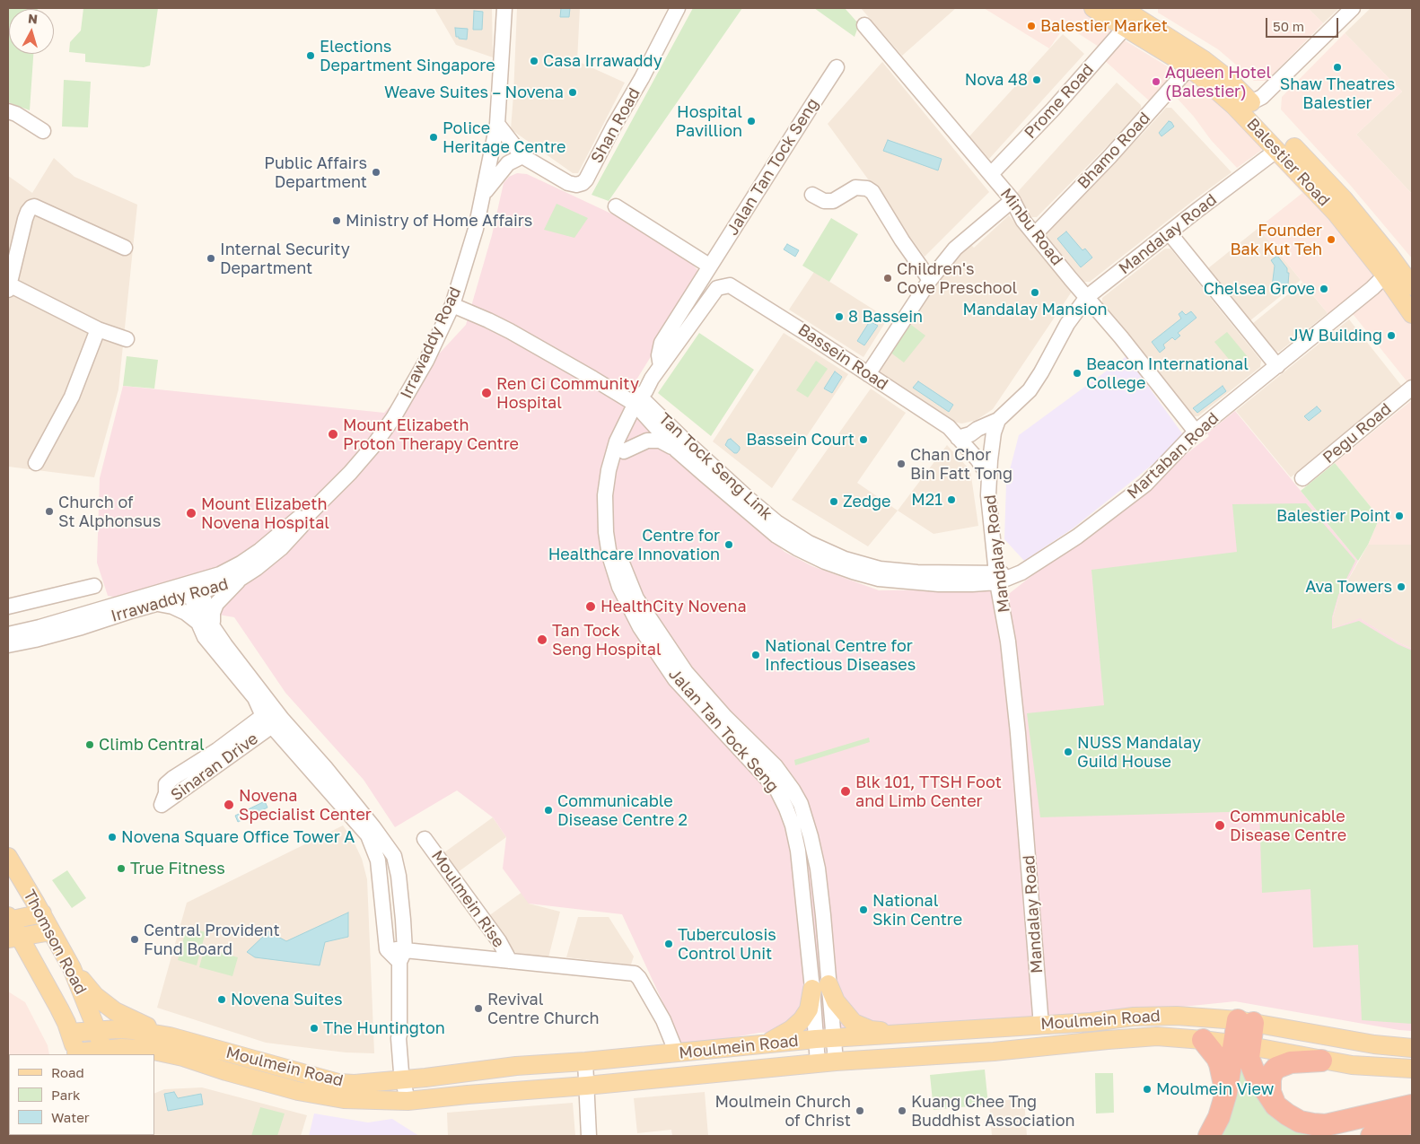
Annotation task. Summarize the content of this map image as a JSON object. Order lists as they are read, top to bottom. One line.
{"streets":{"main road":["Balestier Road","Thomson Road","Moulmein Road"],"street":["Prome Road","Shan Road","Bhamo Road","Jalan Tan Tock Seng","Minbu Road","Mandalay Road","Irrawaddy Road","Bassein Road","Pegu Road","Martaban Road","Tan Tock Seng Link","Sinaran Drive","Moulmein Rise"]},"crossings":[["Prome Road","Balestier Road"],["Prome Road","Minbu Road"],["Shan Road","Irrawaddy Road"],["Bhamo Road","Balestier Road"],["Bhamo Road","Minbu Road"],["Balestier Road","Mandalay Road"],["Balestier Road","Martaban Road"],["Jalan Tan Tock Seng","Bassein Road"],["Jalan Tan Tock Seng","Tan Tock Seng Link"],["Jalan Tan Tock Seng","Moulmein Road"],["Minbu Road","Mandalay Road"],["Minbu Road","Martaban Road"],["Mandalay Road","Bassein Road"],["Mandalay Road","Martaban Road"],["Mandalay Road","Tan Tock Seng Link"],["Mandalay Road","Moulmein Road"],["Irrawaddy Road","Tan Tock Seng Link"],["Irrawaddy Road","Sinaran Drive"],["Martaban Road","Tan Tock Seng Link"],["Sinaran Drive","Moulmein Rise"],["Sinaran Drive","Moulmein Road"],["Moulmein Rise","Moulmein Road"],["Thomson Road","Moulmein Road"]],"places":["Balestier Market","Elections Department Singapore","Casa Irrawaddy","Shaw Theatres Balestier","Nova 48","Aqueen Hotel (Balestier)","Weave Suites – Novena","Hospital Pavillion","Police Heritage Centre","Public Affairs Department","Ministry of Home Affairs","Founder Bak Kut Teh","Internal Security Department","Children's Cove Preschool","Chelsea Grove","Mandalay Mansion","8 Bassein","JW Building","Beacon International College","Ren Ci Community Hospital","Mount Elizabeth Proton Therapy Centre","Bassein Court","Chan Chor Bin Fatt Tong","M21","Zedge","Church of St Alphonsus","Mount Elizabeth Novena Hospital","Balestier Point","Centre for Healthcare Innovation","Ava Towers","HealthCity Novena","Tan Tock Seng Hospital","National Centre for Infectious Diseases","Climb Central","NUSS Mandalay Guild House","Blk 101, TTSH Foot and Limb Center","Novena Specialist Center","Communicable Disease Centre 2","Communicable Disease Centre","Novena Square Office Tower A","True Fitness","National Skin Centre","Central Provident Fund Board","Tuberculosis Control Unit","Novena Suites","Revival Centre Church","The Huntington","Moulmein View","Moulmein Church of Christ","Kuang Chee Tng Buddhist Association"],"legend":["Road","Park","Water"],"scale_bar":"50 m","north":"top"}
